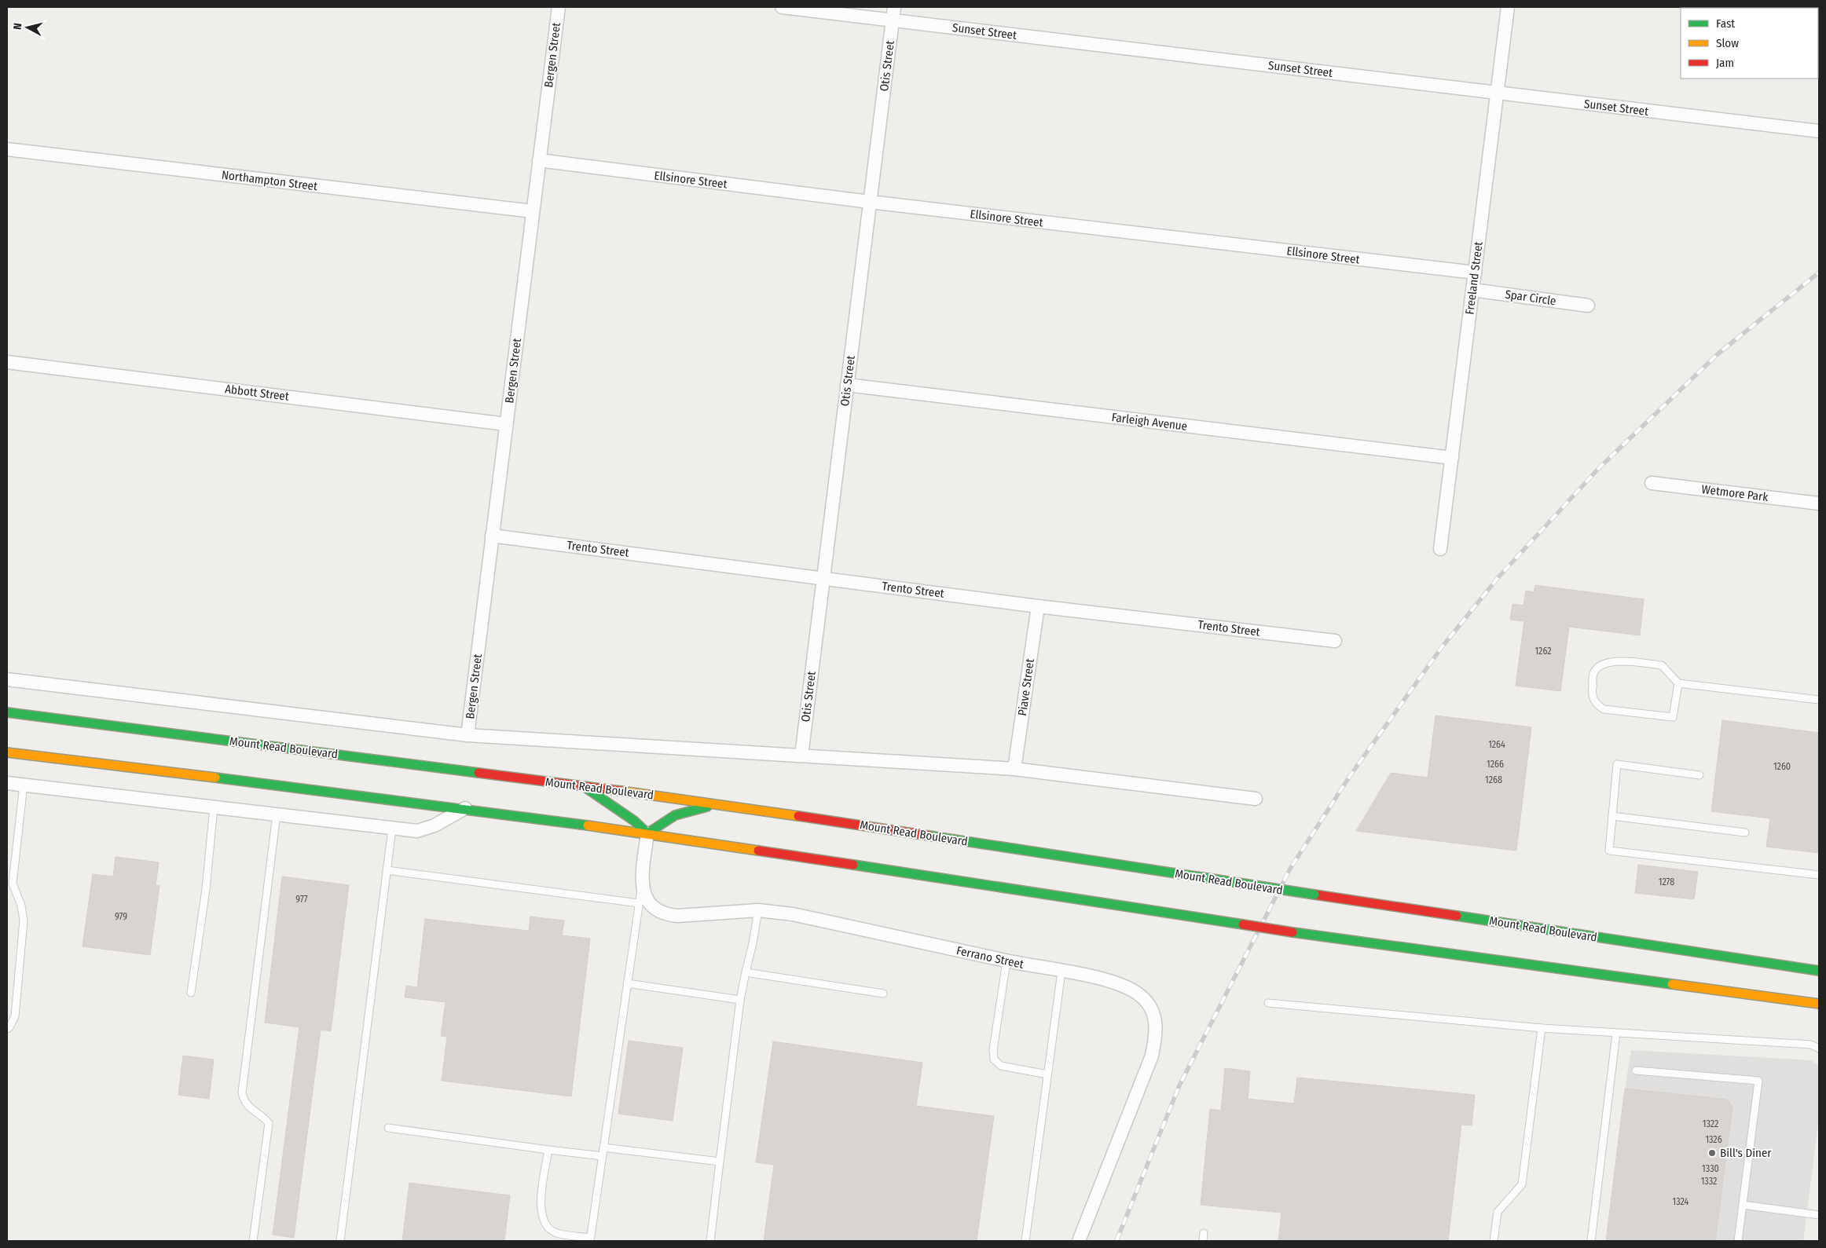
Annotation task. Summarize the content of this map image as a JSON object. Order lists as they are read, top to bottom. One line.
{"streets":{"main road":["Mount Read Boulevard"],"street":["Sunset Street","Bergen Street","Otis Street","Ellsinore Street","Northampton Street","Freeland Street","Spar Circle","Abbott Street","Farleigh Avenue","Wetmore Park","Trento Street","Piave Street","Ferrano Street"]},"crossings":[["Sunset Street","Otis Street"],["Sunset Street","Freeland Street"],["Bergen Street","Ellsinore Street"],["Bergen Street","Northampton Street"],["Bergen Street","Abbott Street"],["Bergen Street","Trento Street"],["Otis Street","Ellsinore Street"],["Otis Street","Farleigh Avenue"],["Otis Street","Trento Street"],["Ellsinore Street","Freeland Street"],["Freeland Street","Spar Circle"],["Freeland Street","Farleigh Avenue"],["Trento Street","Piave Street"]],"places":["Bill's Diner"],"house_numbers":["1262","1264","1266","1260","1268","1278","977","979","1322","1326","1330","1332","1324"],"legend":["Fast","Slow","Jam"],"north":"left"}
